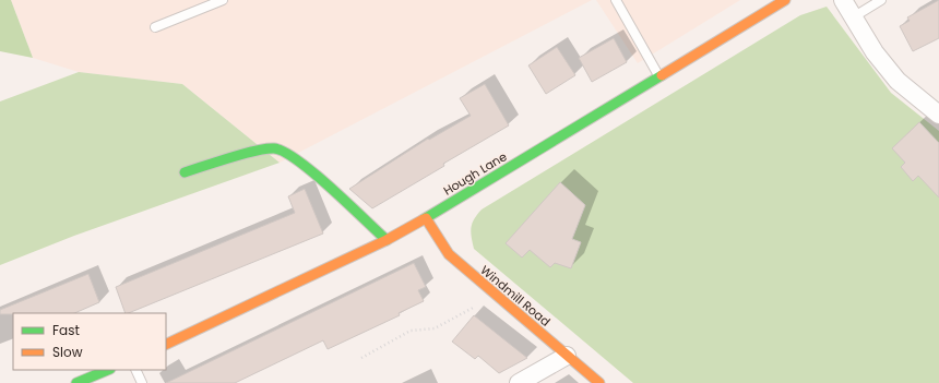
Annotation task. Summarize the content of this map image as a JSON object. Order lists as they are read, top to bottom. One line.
{"streets":{"main road":["Hough Lane","Windmill Road"]},"crossings":[["Hough Lane","Windmill Road"]],"legend":["Fast","Slow"]}
